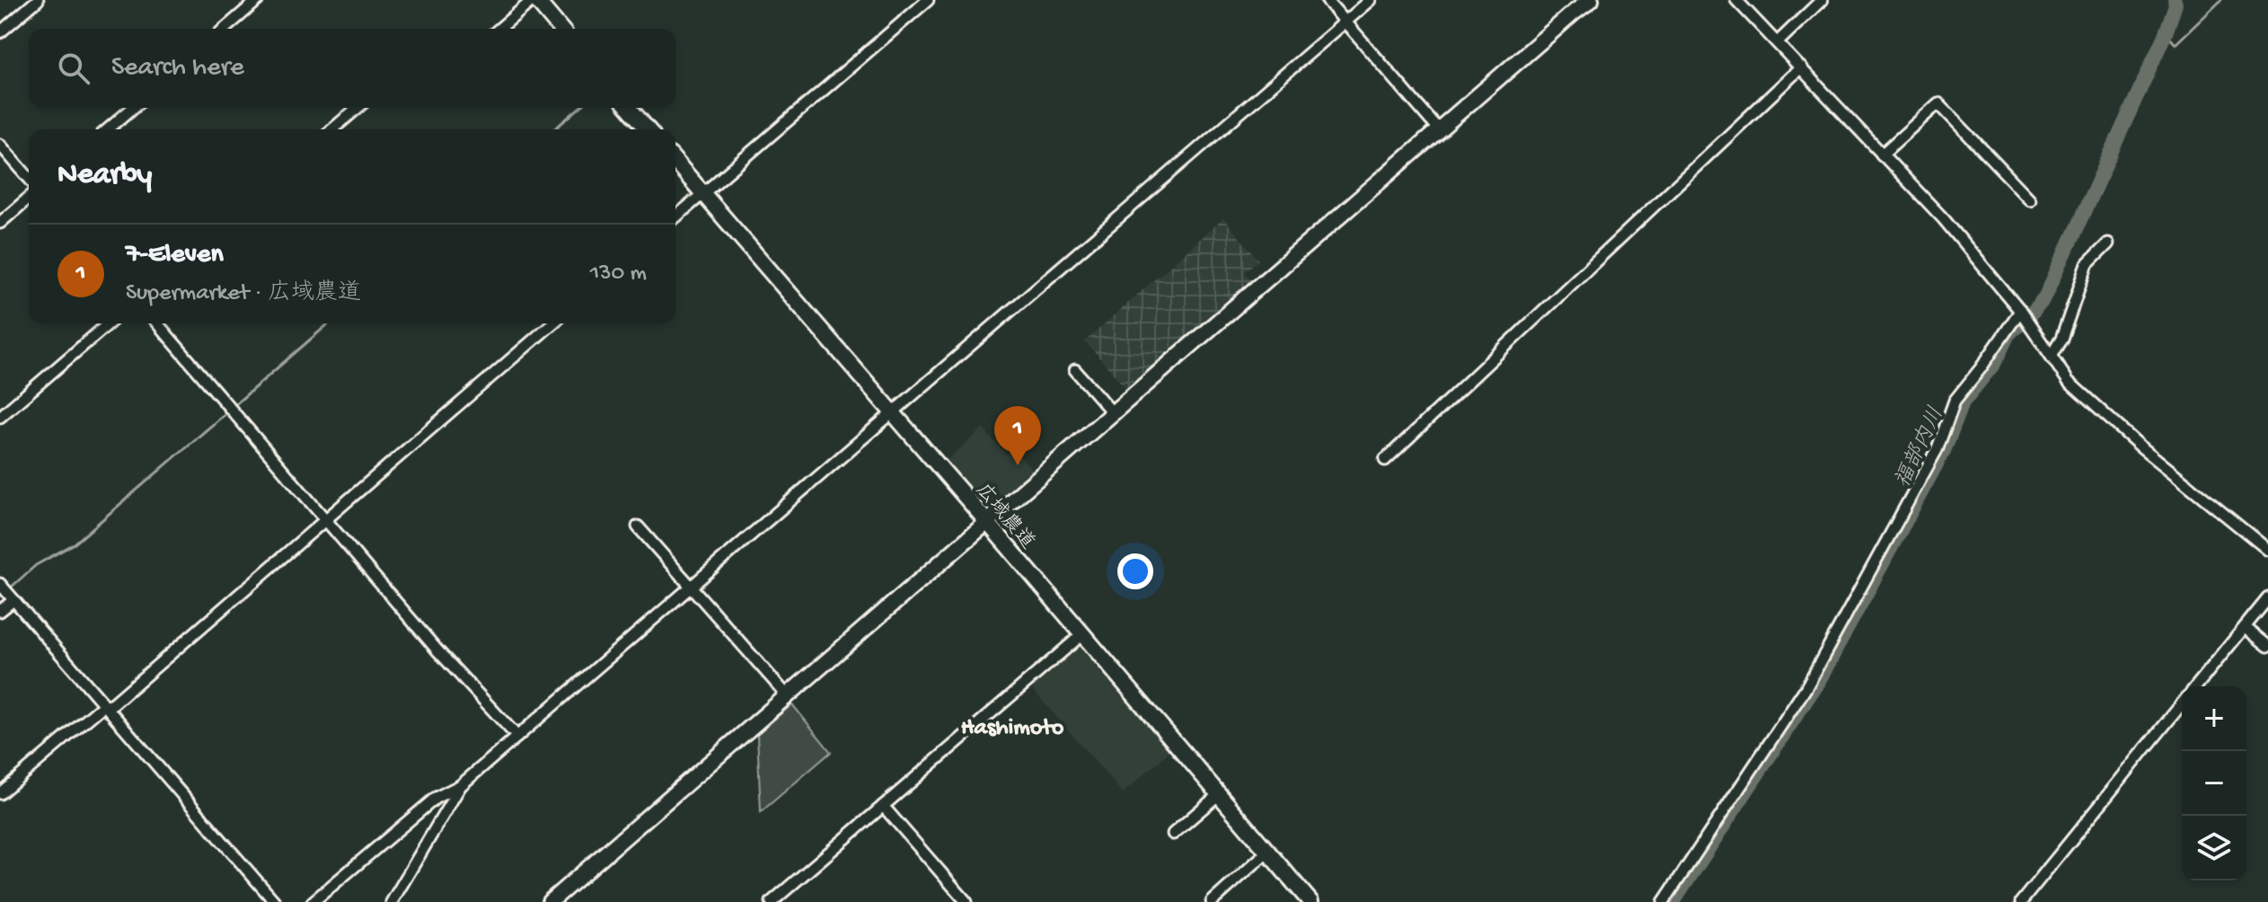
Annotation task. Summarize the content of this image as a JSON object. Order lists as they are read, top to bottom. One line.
{"streets":{"street":["広域農道"]},"districts":["Hashimoto"],"water":["福部内川"],"page":{"search":"Search here","heading":"Nearby","list":[{"mark":"1","name":"7-Eleven","note":"Supermarket · 広域農道","value":"130 m"}],"pins":"1","map_buttons":["+","−"]}}
